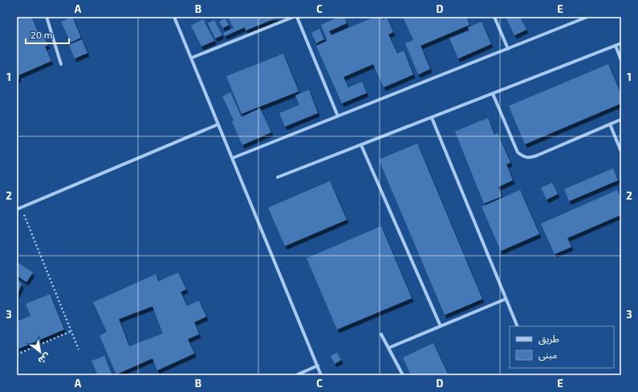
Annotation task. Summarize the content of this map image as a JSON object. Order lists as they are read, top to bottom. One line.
{"legend":["طريق","مبنى"],"scale_bar":"20 m","north":"bottom right","grid":{"columns":["A","B","C","D","E"],"rows":["1","2","3"]}}
